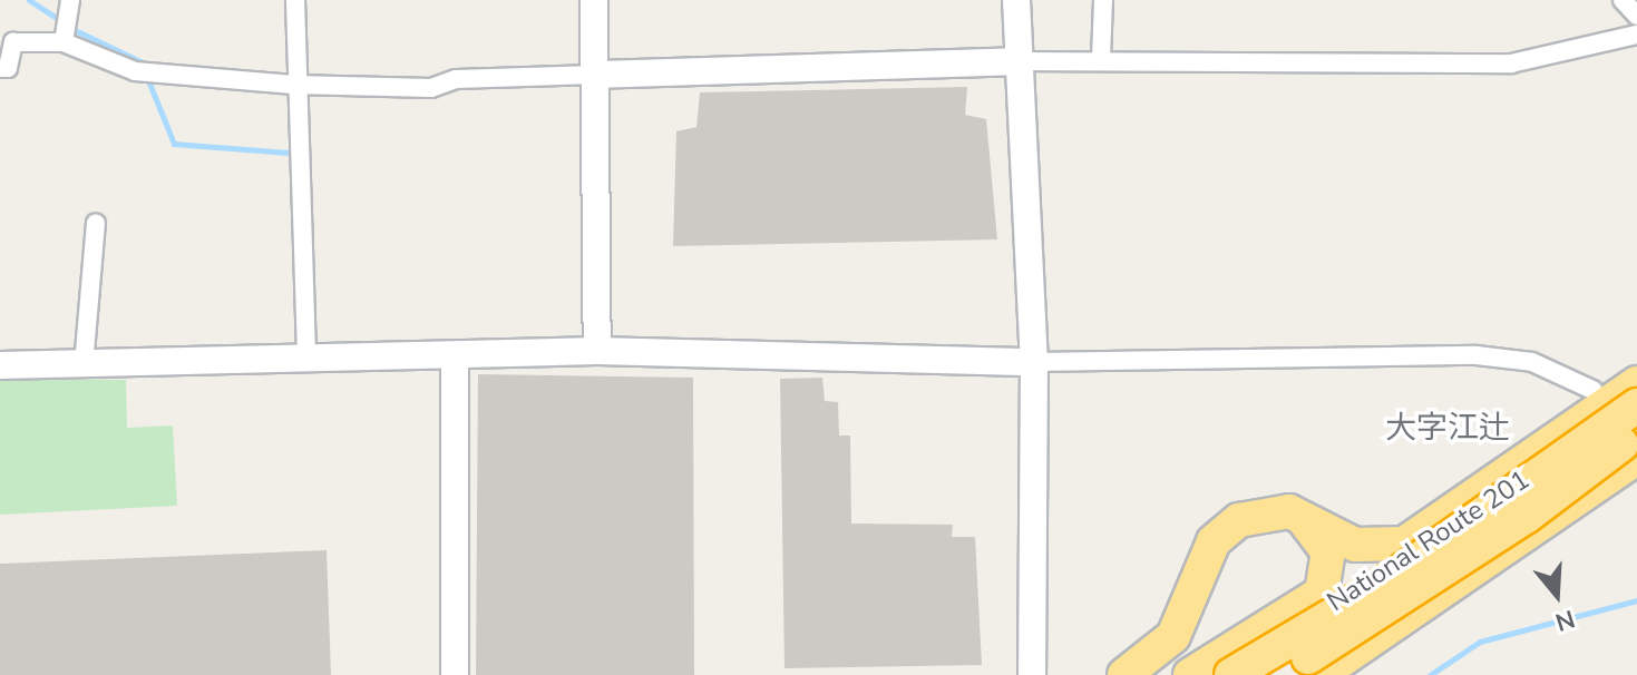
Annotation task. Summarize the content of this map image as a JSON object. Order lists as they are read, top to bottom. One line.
{"streets":{"highway":["National Route 201"]},"districts":["大字江辻"],"north":"bottom"}
